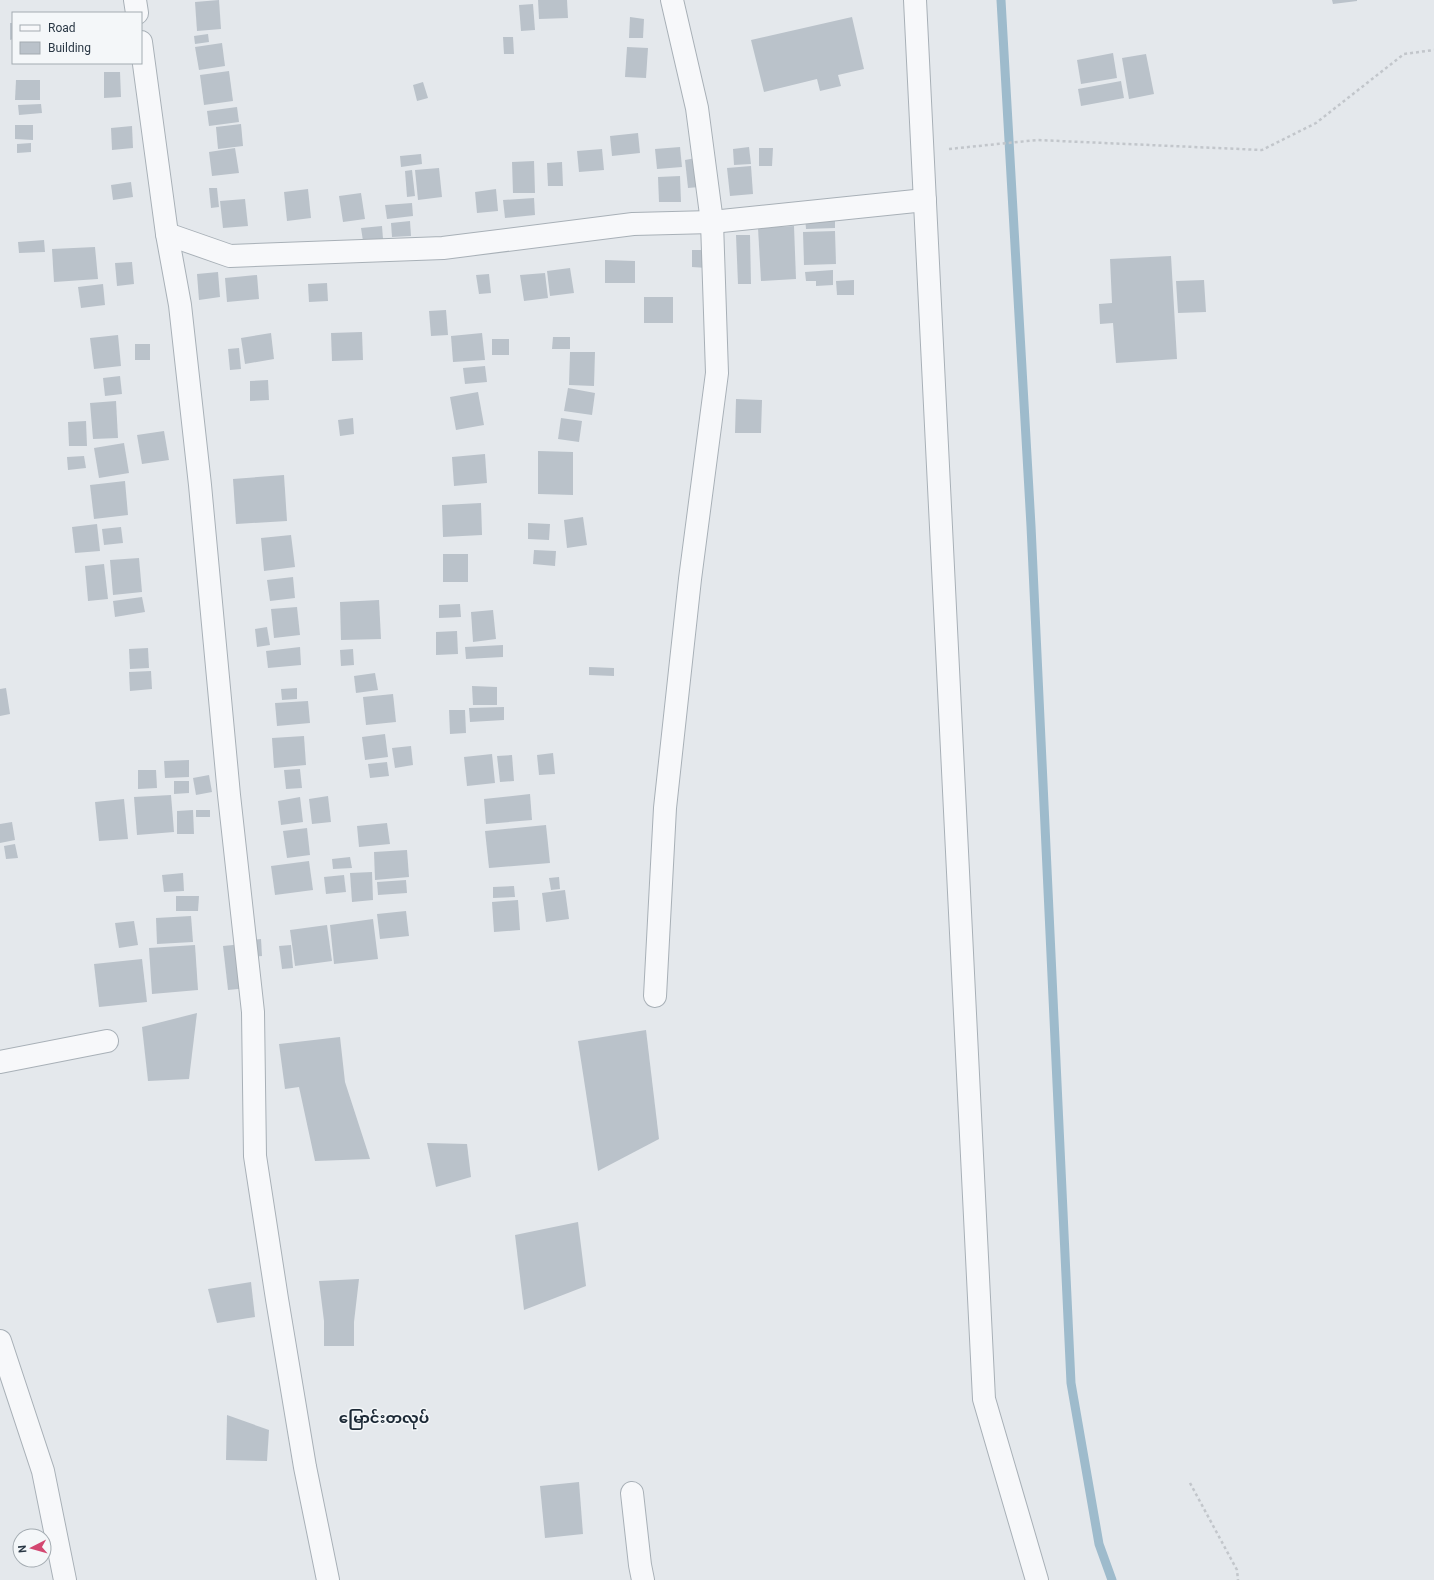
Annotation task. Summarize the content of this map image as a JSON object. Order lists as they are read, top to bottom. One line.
{"districts":["မြောင်းတလုပ်"],"legend":["Road","Building"],"north":"left"}
